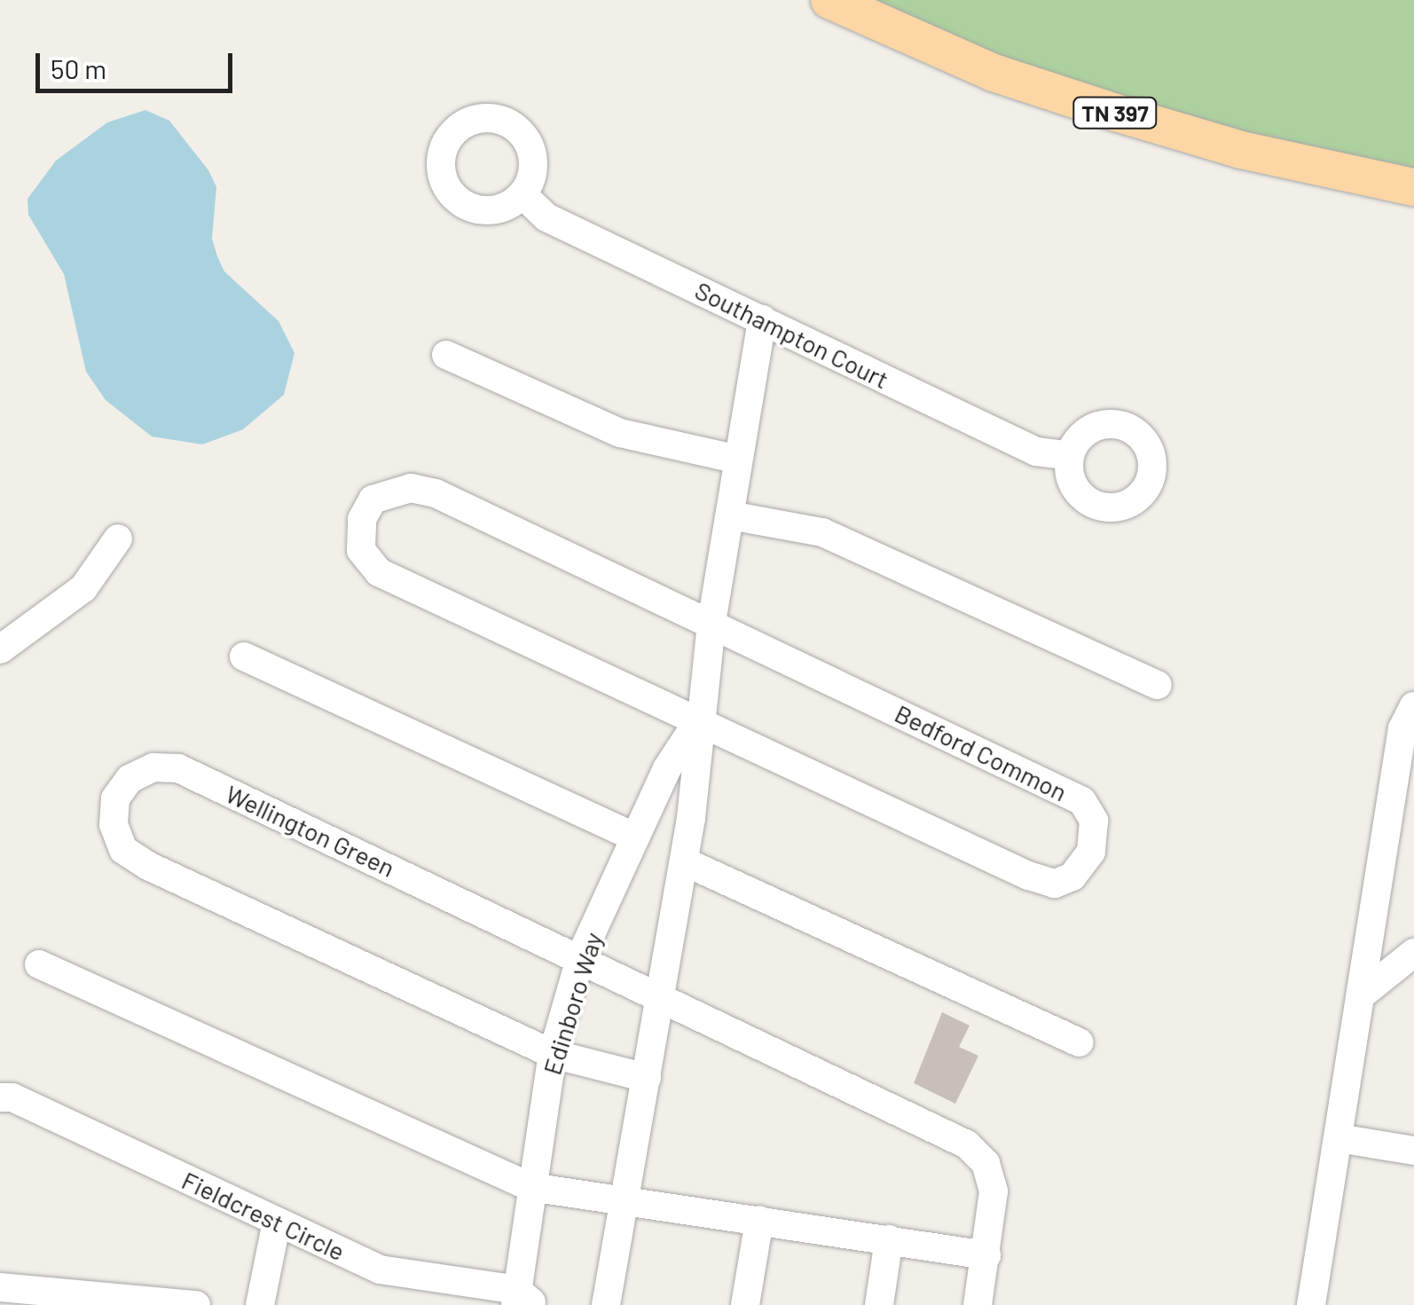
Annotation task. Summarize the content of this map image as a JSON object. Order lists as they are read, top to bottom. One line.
{"streets":{"main road":["TN 397"],"street":["Southampton Court","Bedford Common","Wellington Green","Edinboro Way","Fieldcrest Circle"]},"crossings":[["Southampton Court","Edinboro Way"],["Bedford Common","Edinboro Way"],["Wellington Green","Edinboro Way"],["Edinboro Way","Fieldcrest Circle"]],"scale_bar":"50 m"}
